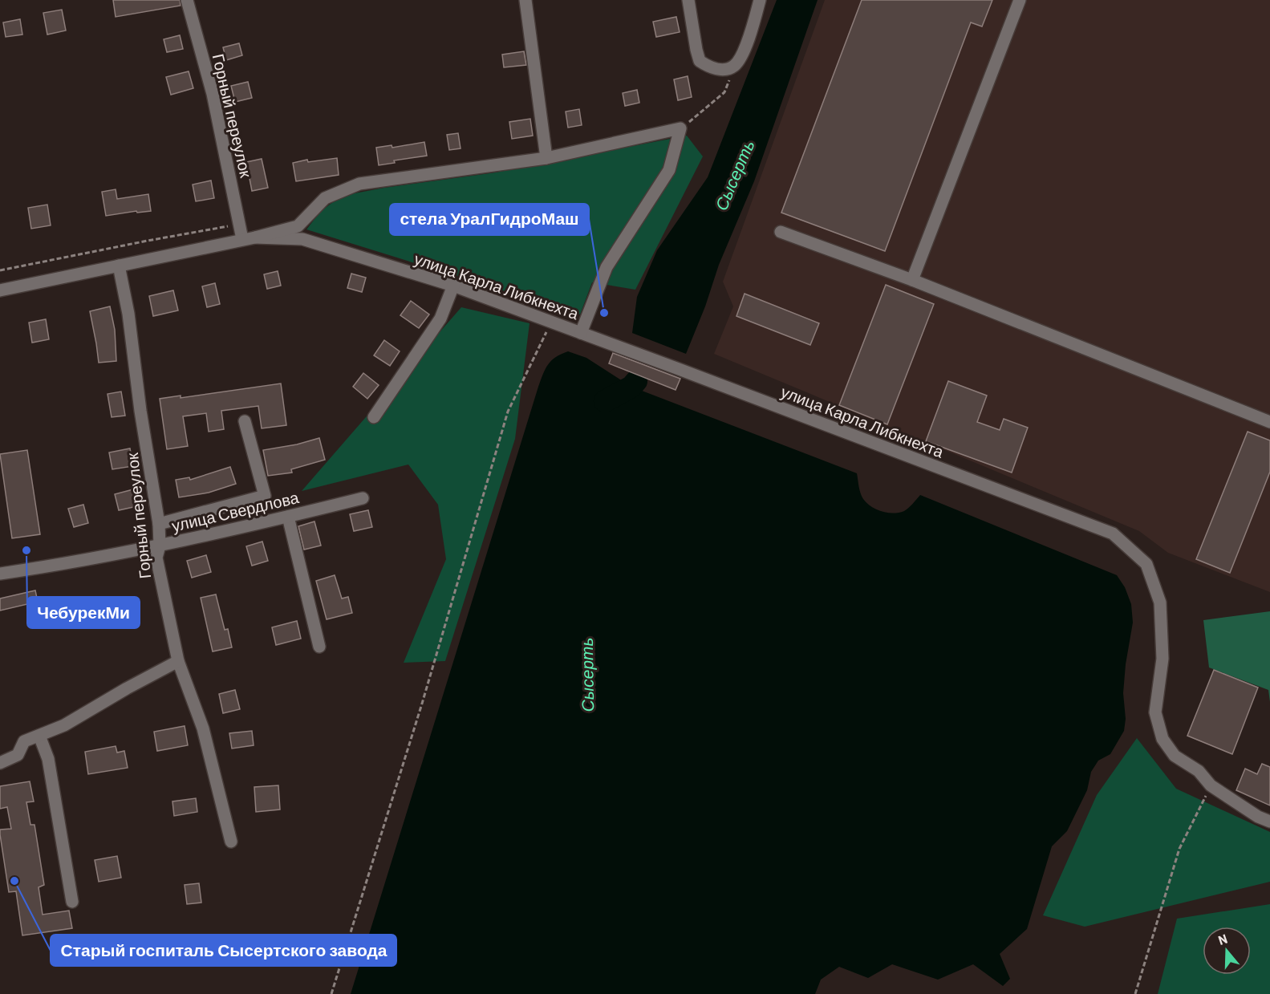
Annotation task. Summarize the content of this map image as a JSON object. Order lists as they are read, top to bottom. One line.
{"streets":{"street":["Горный переулок","улица Карла Либкнехта","улица Свердлова"]},"crossings":[["Горный переулок","улица Карла Либкнехта"],["Горный переулок","улица Свердлова"]],"water":["Сысерть"],"places":["стела УралГидроМаш","ЧебурекМи","Старый госпиталь Сысертского завода"],"north":"top"}
